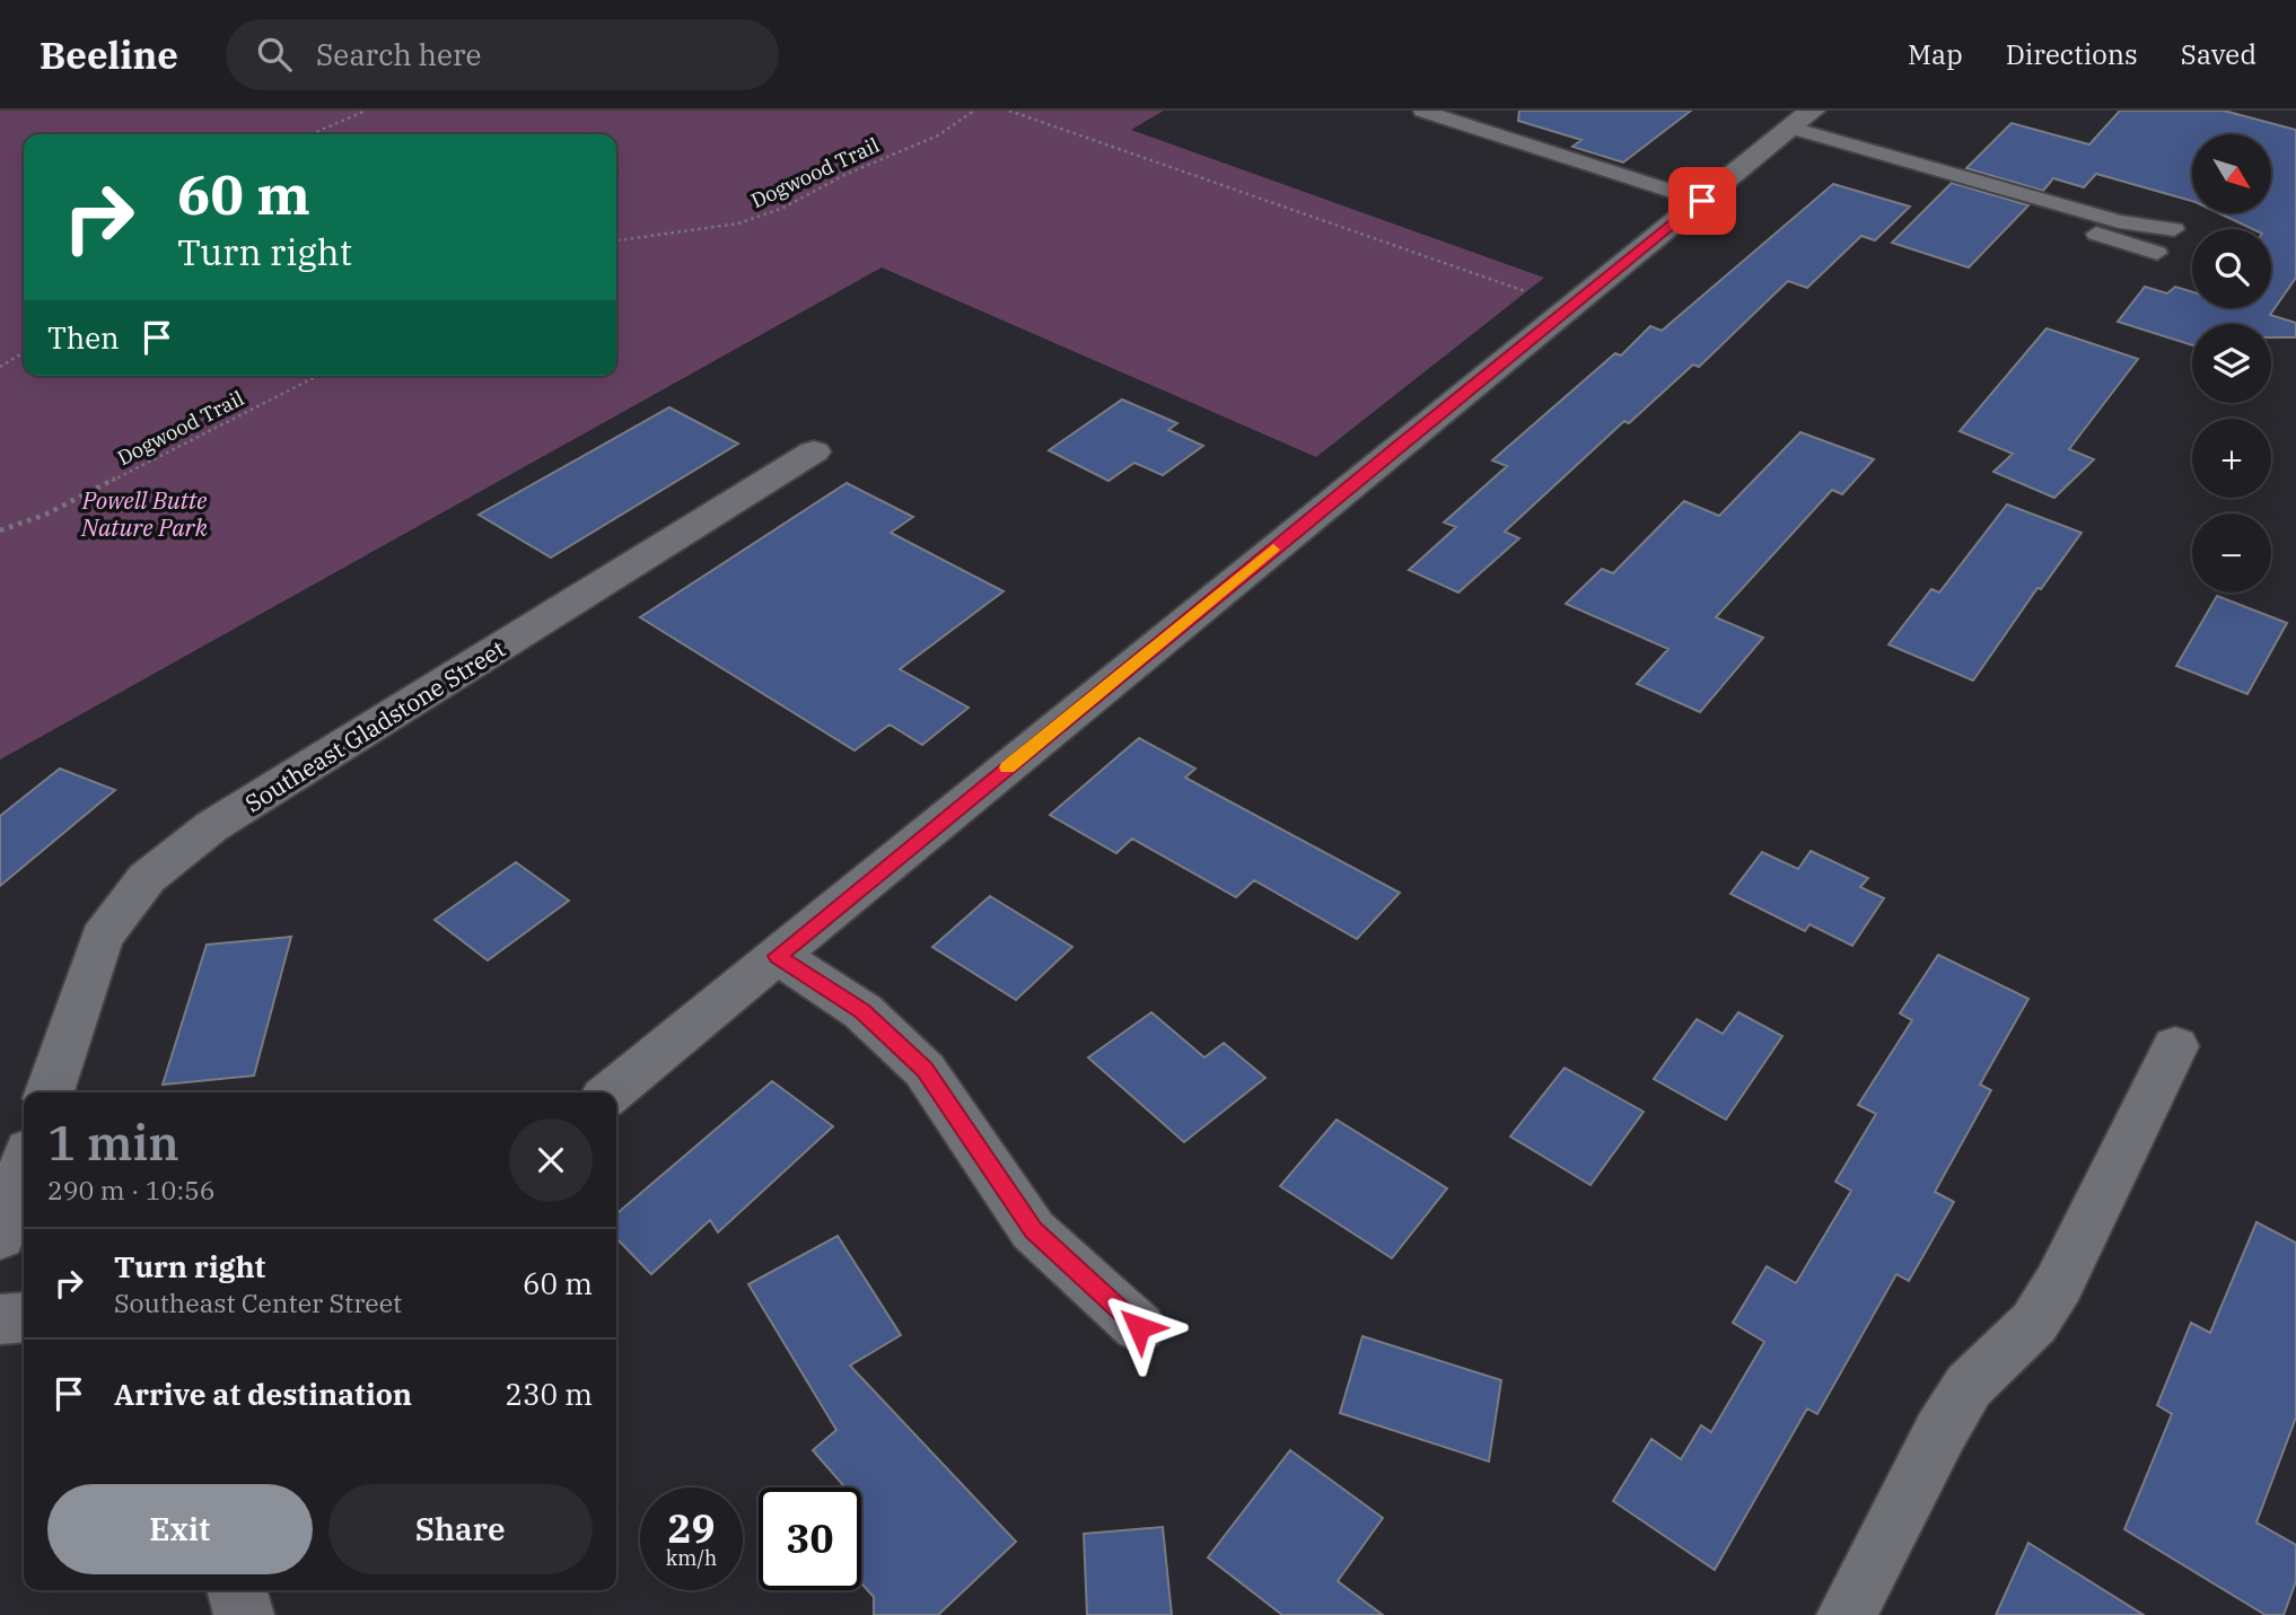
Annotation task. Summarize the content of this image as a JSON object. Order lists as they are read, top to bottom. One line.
{"streets":{"street":["Southeast Gladstone Street"],"path":["Dogwood Trail"]},"parks":["Powell Butte Nature Park"],"north":"bottom right","page":{"header":"Beeline","search":"Search here","nav":["Map","Directions","Saved"],"map_buttons":["+","−"],"turn":["60 m","Turn right"],"then":"Then","heading":["1 min","290 m · 10:56"],"list":[{"name":"Turn right","note":"Southeast Center Street","value":"60 m"},{"name":"Arrive at destination","value":"230 m"}],"buttons":["Exit","Share"],"speed":"29 km/h","limit":"30"}}
